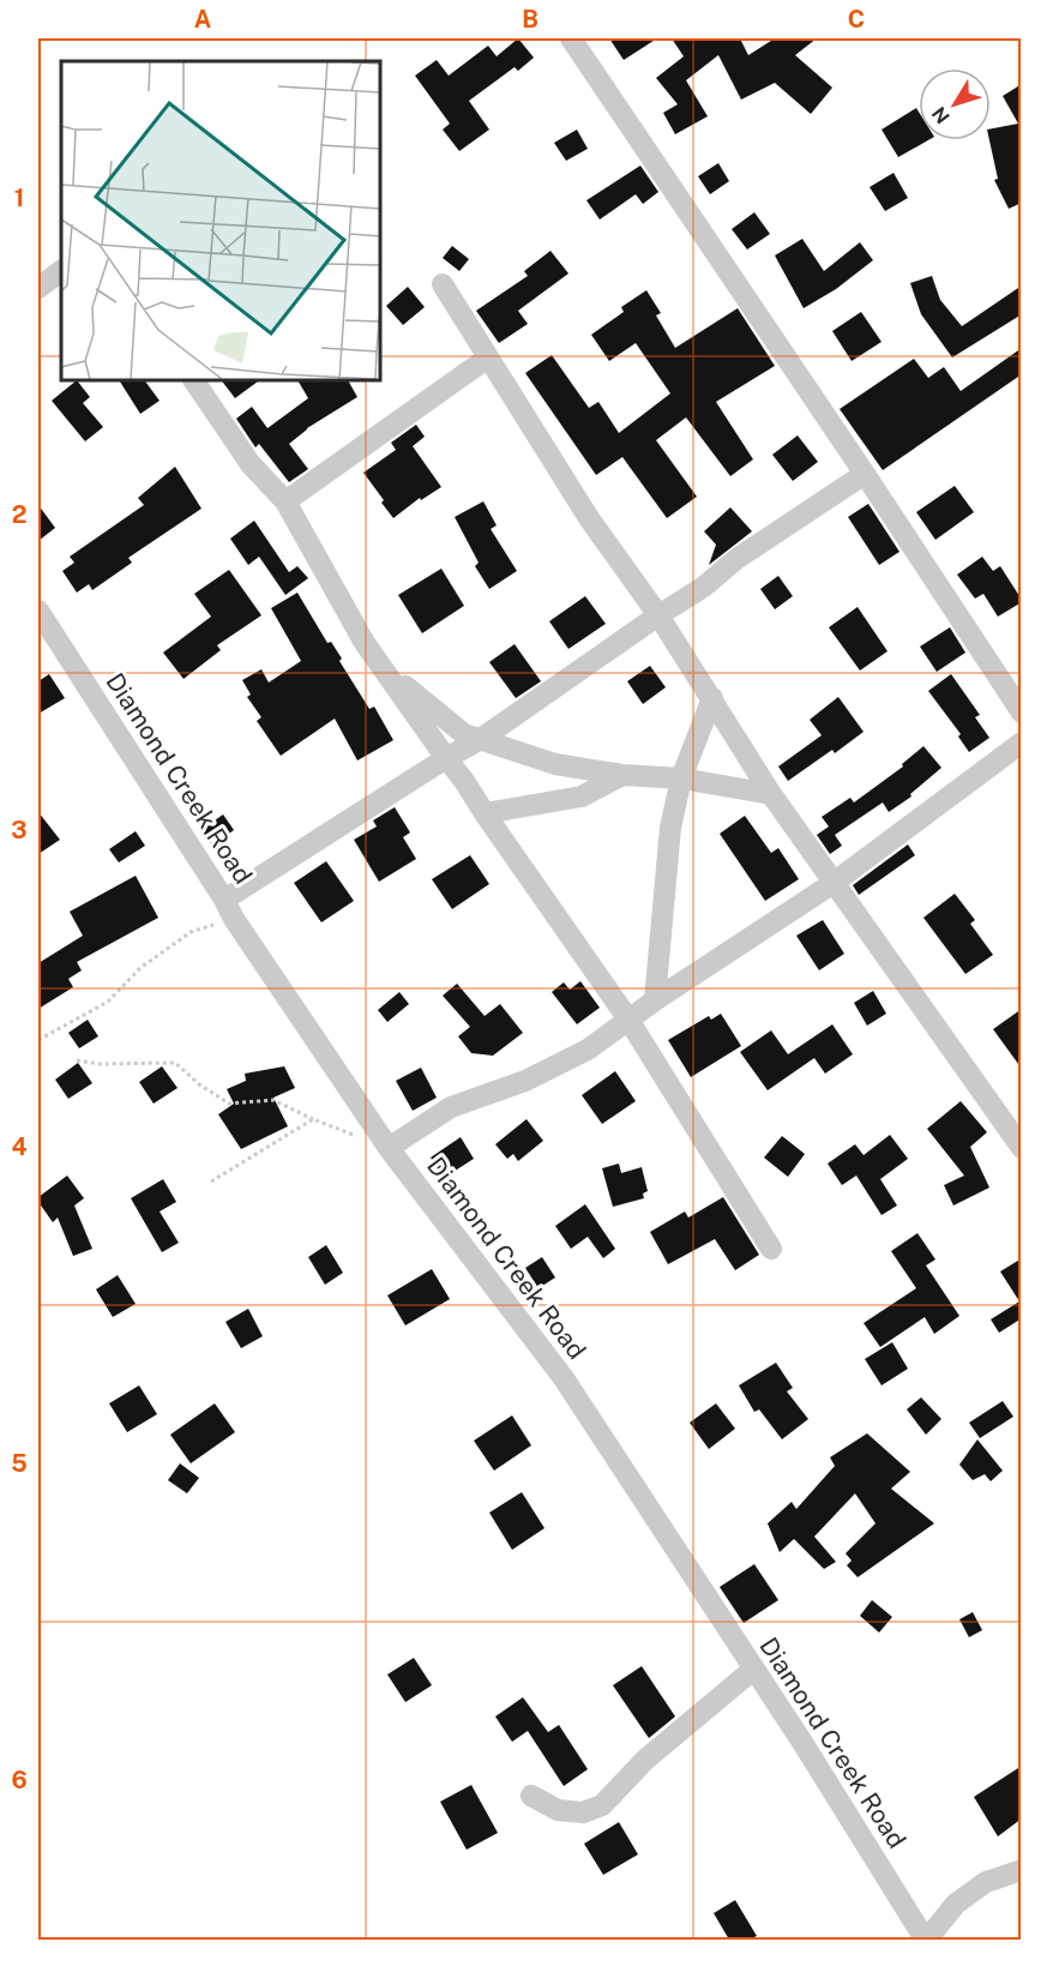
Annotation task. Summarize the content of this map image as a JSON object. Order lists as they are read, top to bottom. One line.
{"streets":{"street":["Diamond Creek Road"]},"north":"bottom left","grid":{"columns":["A","B","C"],"rows":["1","2","3","4","5","6"]}}
